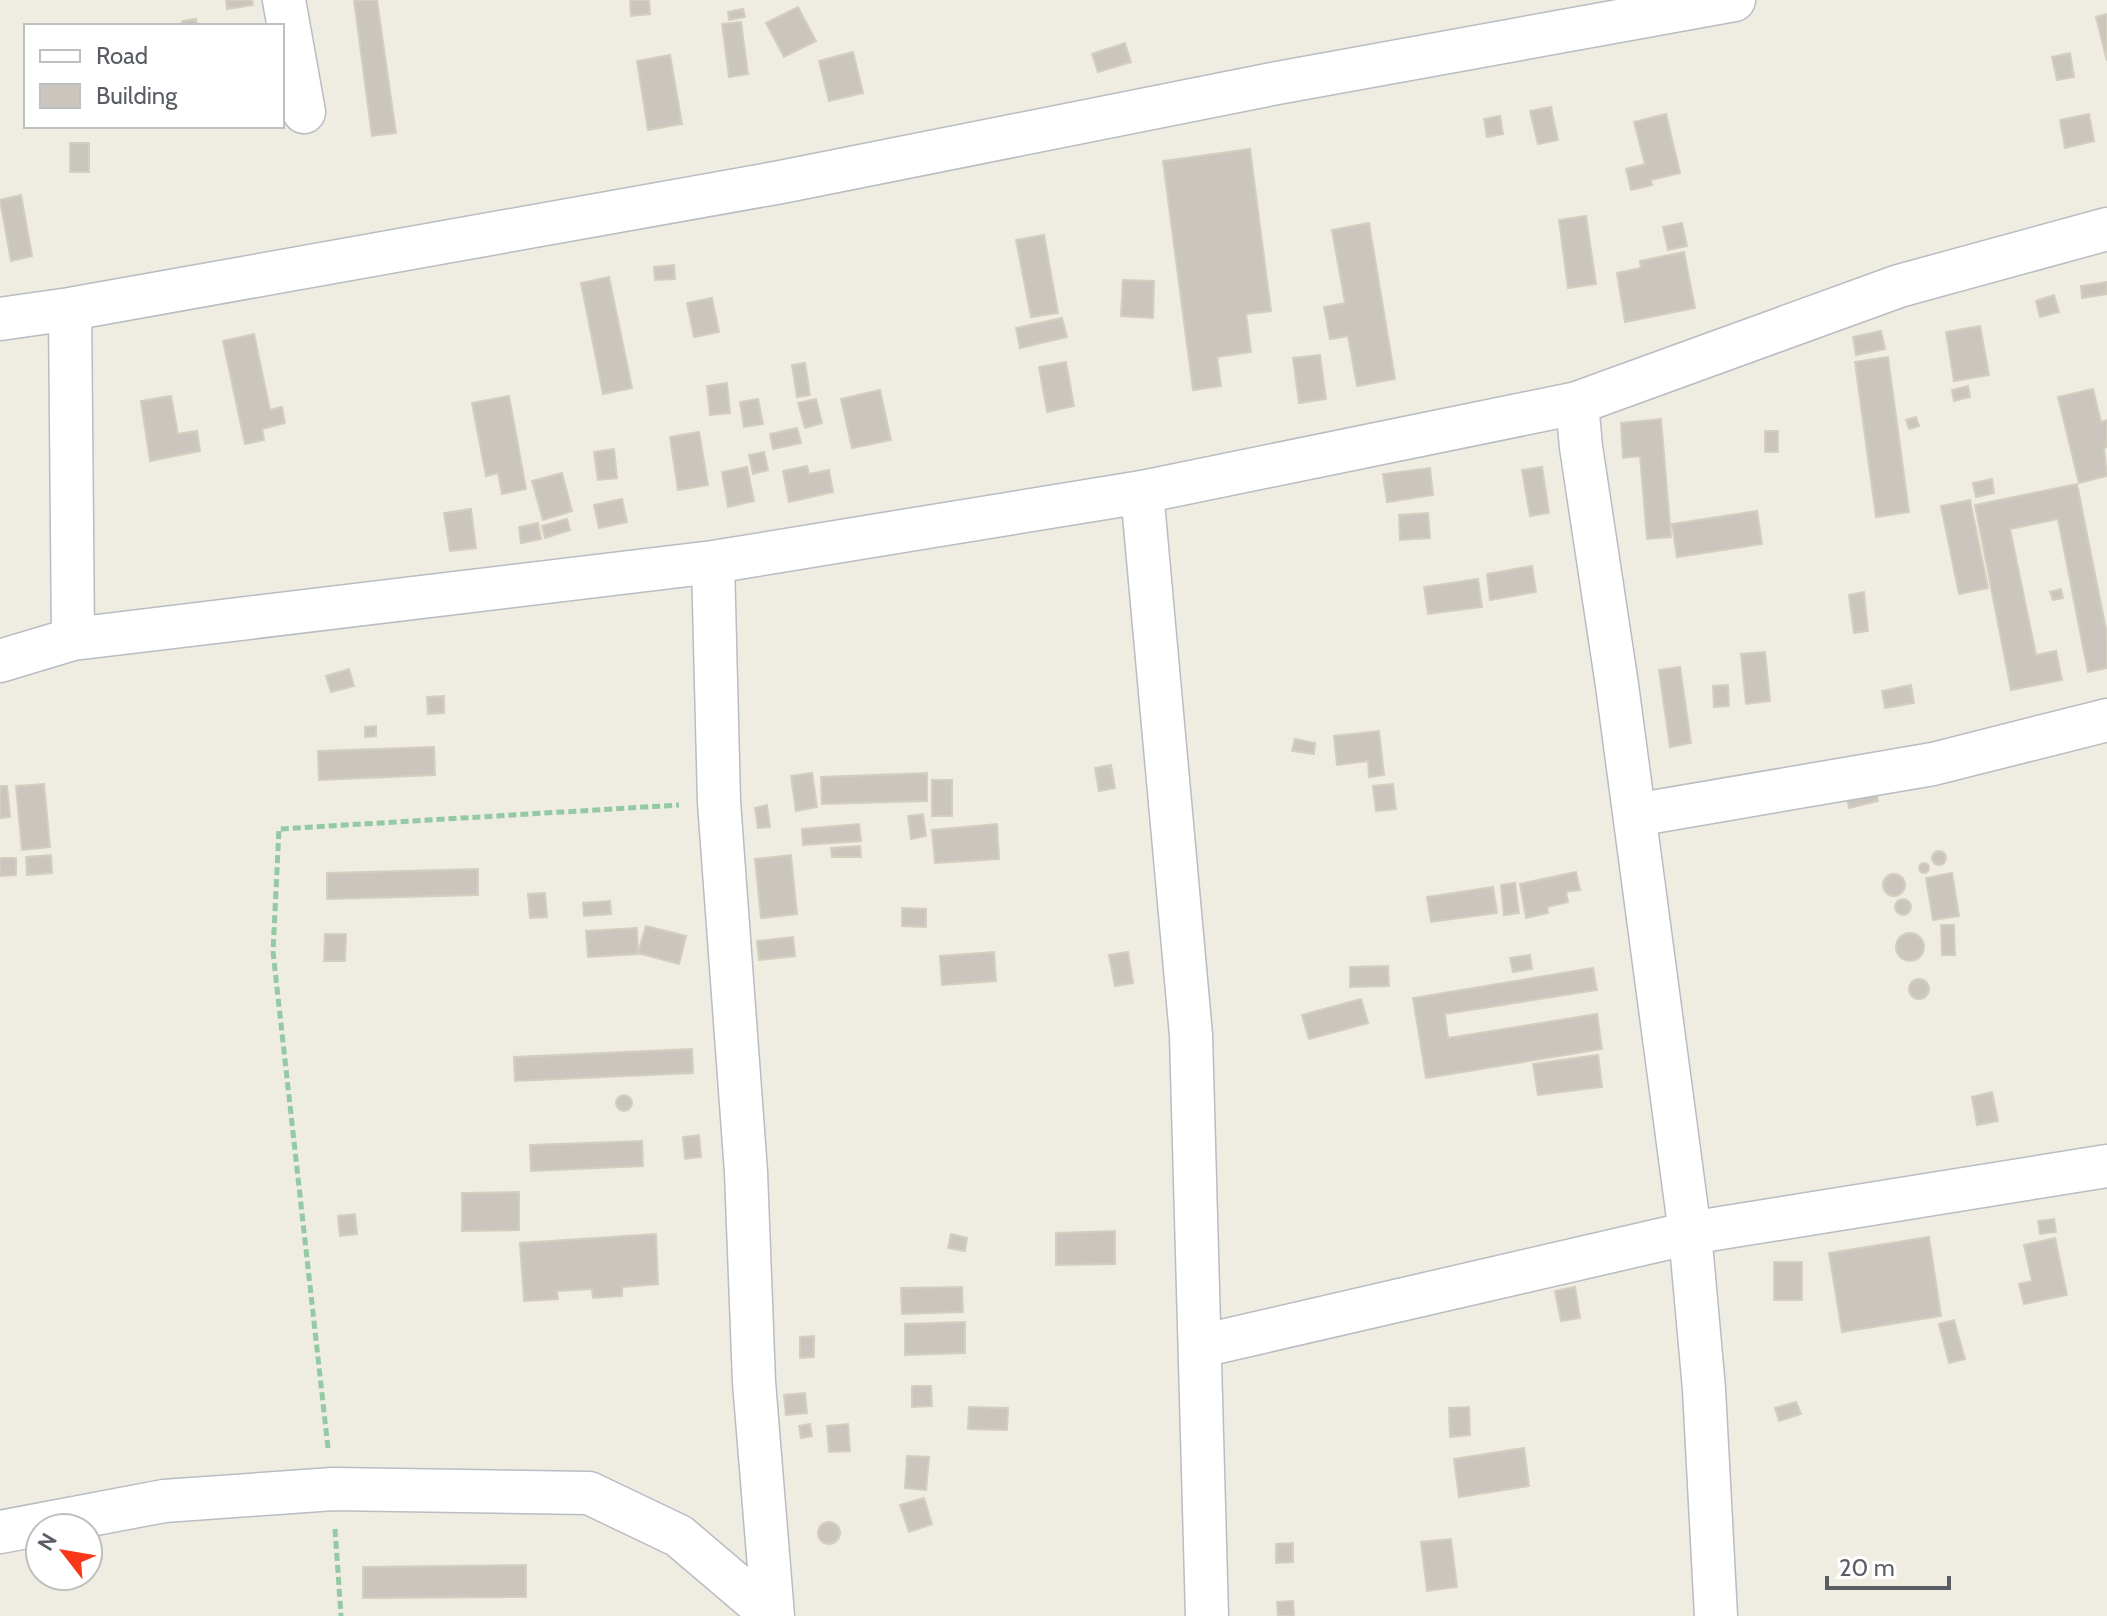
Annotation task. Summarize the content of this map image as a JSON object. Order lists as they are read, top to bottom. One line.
{"legend":["Road","Building"],"scale_bar":"20 m","north":"top left"}
